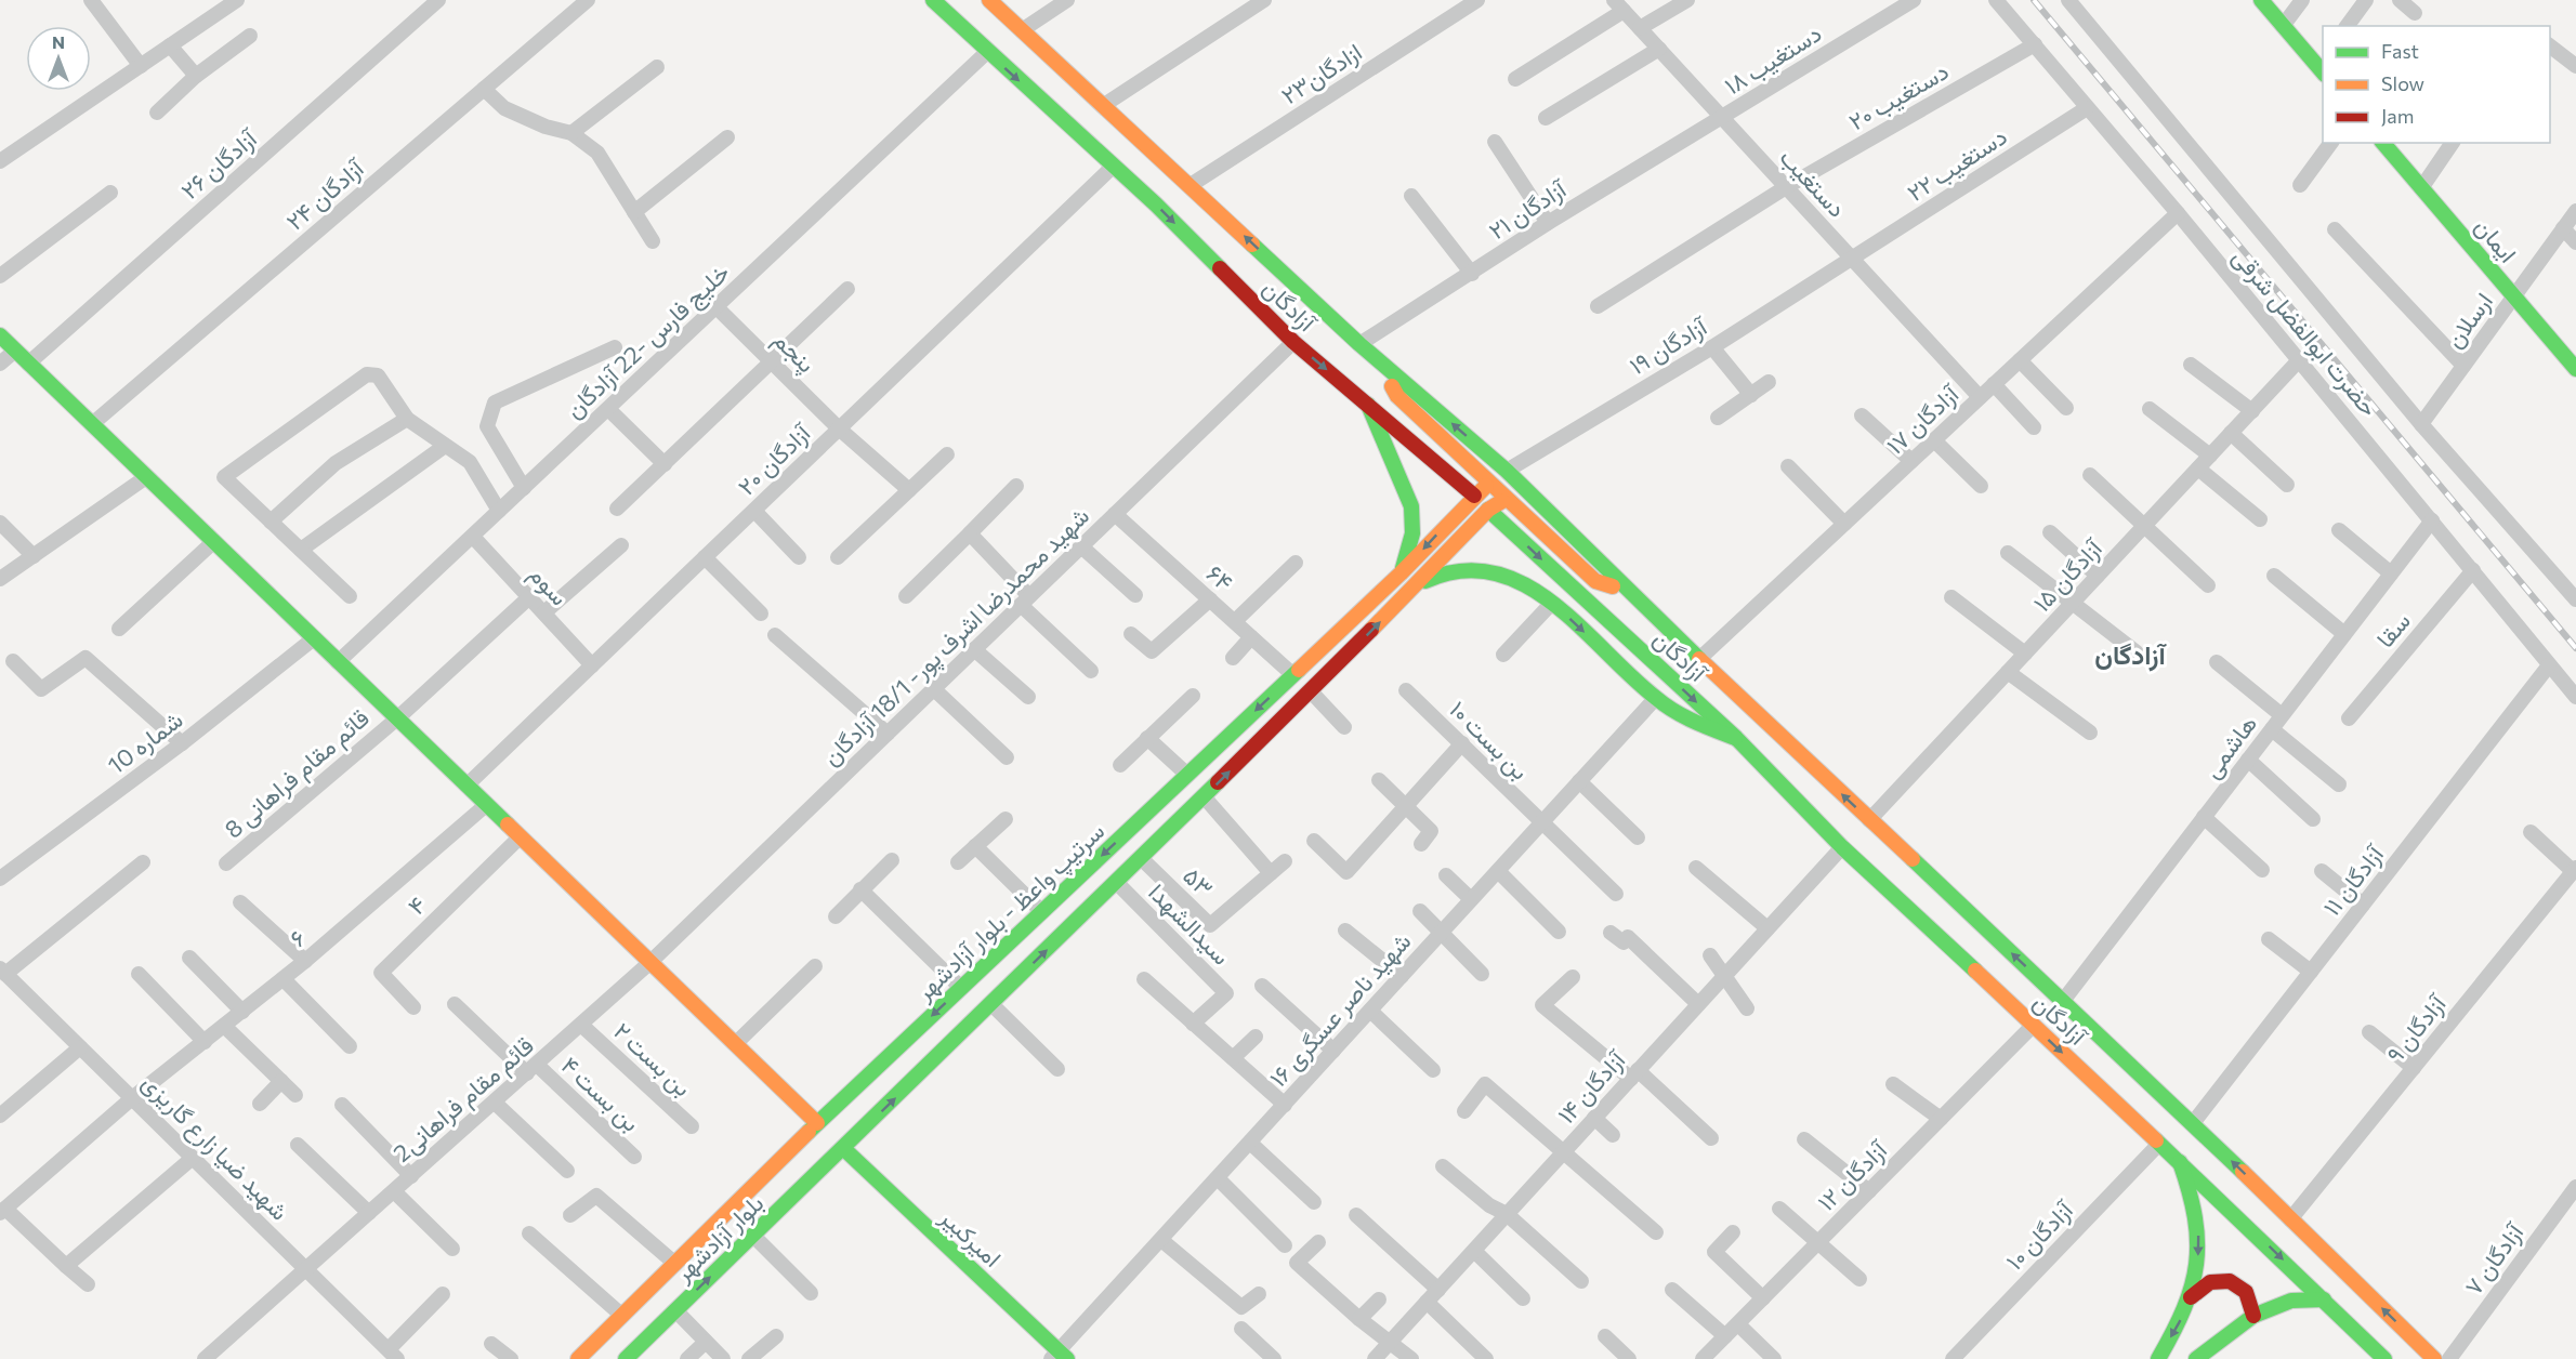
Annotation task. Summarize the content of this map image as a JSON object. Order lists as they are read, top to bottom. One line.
{"streets":{"main road":["ایمان","آزادگان","سرتیپ واعظ - بلوار آزادشهر","بلوار آزادشهر","امیرکبیر"],"street":["دستغیب ۱۸","۲۳ازادگان","دستغیب ۲۰","۲۶ آزادگان","دستغیب ۲۲","دستغیب","۲۴ آزادگان","۲۱ آزادگان","ارسلان","حضرت ابوالفضل شرقی","خلیج فارس -22 آزادگان","۱۹ آزادگان","پنجم","۱۷ آزادگان","۲۰ آزادگان","۱۵ آزادگان","۶۴","سوم","سقا","شهید محمدرضا اشرف پور- 18/1 آزادگان","بن بست ۱۰","شماره 10","هاشمی","8 قائم مقام فراهانی","۱۱ آزادگان","۵۳","۴","سیدالشهدا","۶","۱۶ شهید ناصر عسگری","۹ آزادگان","بن بست ۲","۱۴ آزادگان","بن بست ۴","2قائم مقام فراهانی","شهید ضیا زارع گاریزی","۱۲ آزادگان","۱۰ آزادگان","۷ آزادگان"]},"crossings":[["دستغیب ۱۸","دستغیب"],["دستغیب ۱۸","۲۱ آزادگان"],["۲۳ازادگان","آزادگان"],["دستغیب ۲۰","دستغیب"],["دستغیب ۲۰","حضرت ابوالفضل شرقی"],["دستغیب ۲۲","دستغیب"],["دستغیب ۲۲","حضرت ابوالفضل شرقی"],["دستغیب ۲۲","۱۹ آزادگان"],["دستغیب","۲۱ آزادگان"],["دستغیب","۱۹ آزادگان"],["دستغیب","۱۷ آزادگان"],["۲۱ آزادگان","آزادگان"],["ایمان","ارسلان"],["آزادگان","خلیج فارس -22 آزادگان"],["آزادگان","۱۹ آزادگان"],["آزادگان","۱۷ آزادگان"],["آزادگان","۲۰ آزادگان"],["آزادگان","۱۵ آزادگان"],["آزادگان","شهید محمدرضا اشرف پور- 18/1 آزادگان"],["آزادگان","هاشمی"],["آزادگان","۱۱ آزادگان"],["آزادگان","سرتیپ واعظ - بلوار آزادشهر"],["آزادگان","۹ آزادگان"],["آزادگان","۱۴ آزادگان"],["آزادگان","۱۲ آزادگان"],["آزادگان","۱۰ آزادگان"],["حضرت ابوالفضل شرقی","۱۷ آزادگان"],["حضرت ابوالفضل شرقی","۱۵ آزادگان"],["حضرت ابوالفضل شرقی","سقا"],["حضرت ابوالفضل شرقی","هاشمی"],["حضرت ابوالفضل شرقی","۱۱ آزادگان"],["خلیج فارس -22 آزادگان","پنجم"],["خلیج فارس -22 آزادگان","سوم"],["پنجم","۲۰ آزادگان"],["۲۰ آزادگان","سوم"],["۶۴","شهید محمدرضا اشرف پور- 18/1 آزادگان"],["۶۴","سرتیپ واعظ - بلوار آزادشهر"],["سوم","8 قائم مقام فراهانی"],["شهید محمدرضا اشرف پور- 18/1 آزادگان","2قائم مقام فراهانی"],["بن بست ۱۰","۱۶ شهید ناصر عسگری"],["۵۳","سرتیپ واعظ - بلوار آزادشهر"],["سرتیپ واعظ - بلوار آزادشهر","سیدالشهدا"],["سرتیپ واعظ - بلوار آزادشهر","بلوار آزادشهر"],["سرتیپ واعظ - بلوار آزادشهر","امیرکبیر"],["۶","شهید ضیا زارع گاریزی"],["۱۶ شهید ناصر عسگری","امیرکبیر"],["بن بست ۲","2قائم مقام فراهانی"],["بن بست ۴","2قائم مقام فراهانی"],["2قائم مقام فراهانی","شهید ضیا زارع گاریزی"],["بلوار آزادشهر","امیرکبیر"]],"one_way":["بلوار آزادشهر"],"districts":["آزادگان"],"legend":["Fast","Slow","Jam"],"north":"top"}
